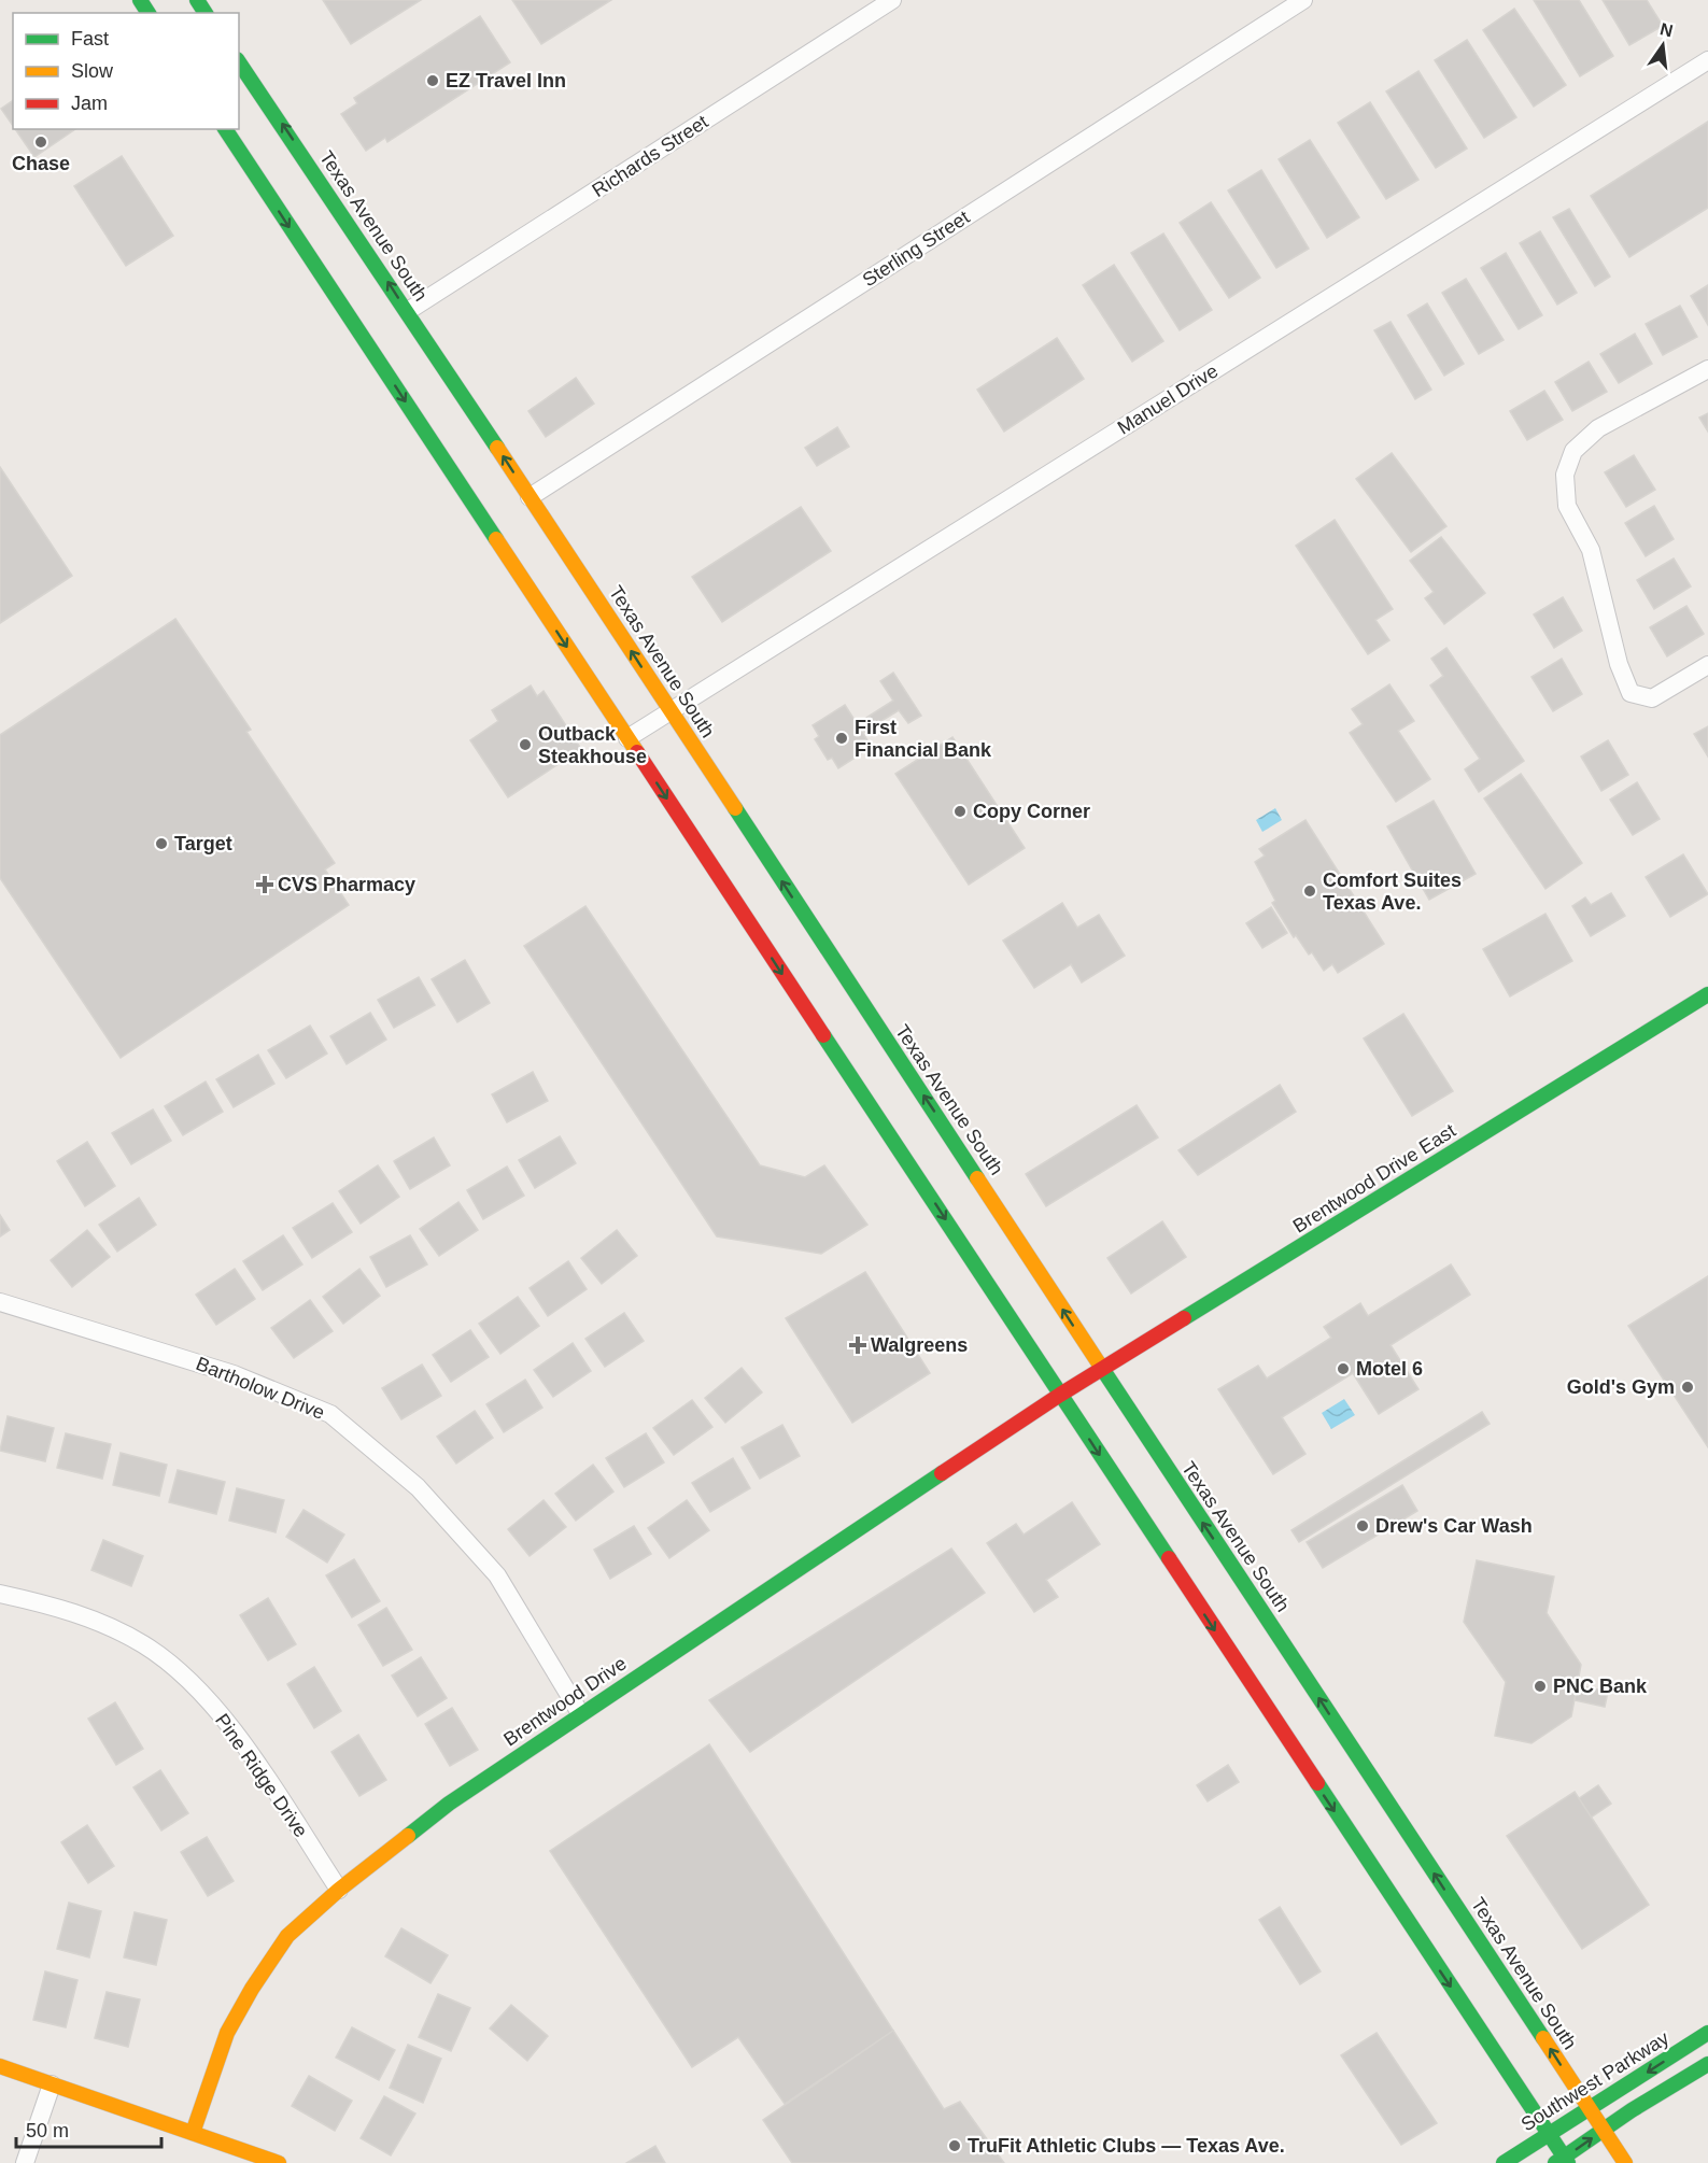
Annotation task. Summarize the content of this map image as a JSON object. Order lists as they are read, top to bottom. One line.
{"streets":{"main road":["Texas Avenue South","Brentwood Drive East","Brentwood Drive","Southwest Parkway"],"street":["Richards Street","Sterling Street","Manuel Drive","Bartholow Drive","Pine Ridge Drive"]},"crossings":[["Richards Street","Texas Avenue South"],["Texas Avenue South","Sterling Street"],["Texas Avenue South","Manuel Drive"],["Texas Avenue South","Brentwood Drive East"],["Texas Avenue South","Southwest Parkway"],["Brentwood Drive East","Brentwood Drive"],["Bartholow Drive","Brentwood Drive"],["Brentwood Drive","Pine Ridge Drive"]],"places":{"other":["EZ Travel Inn","Chase","First Financial Bank","Outback Steakhouse","Copy Corner","Target","Comfort Suites Texas Ave.","Motel 6","Gold's Gym","Drew's Car Wash","PNC Bank","TruFit Athletic Clubs — Texas Ave."],"health":["CVS Pharmacy","Walgreens"]},"legend":["Fast","Slow","Jam"],"scale_bar":"50 m","north":"top"}
